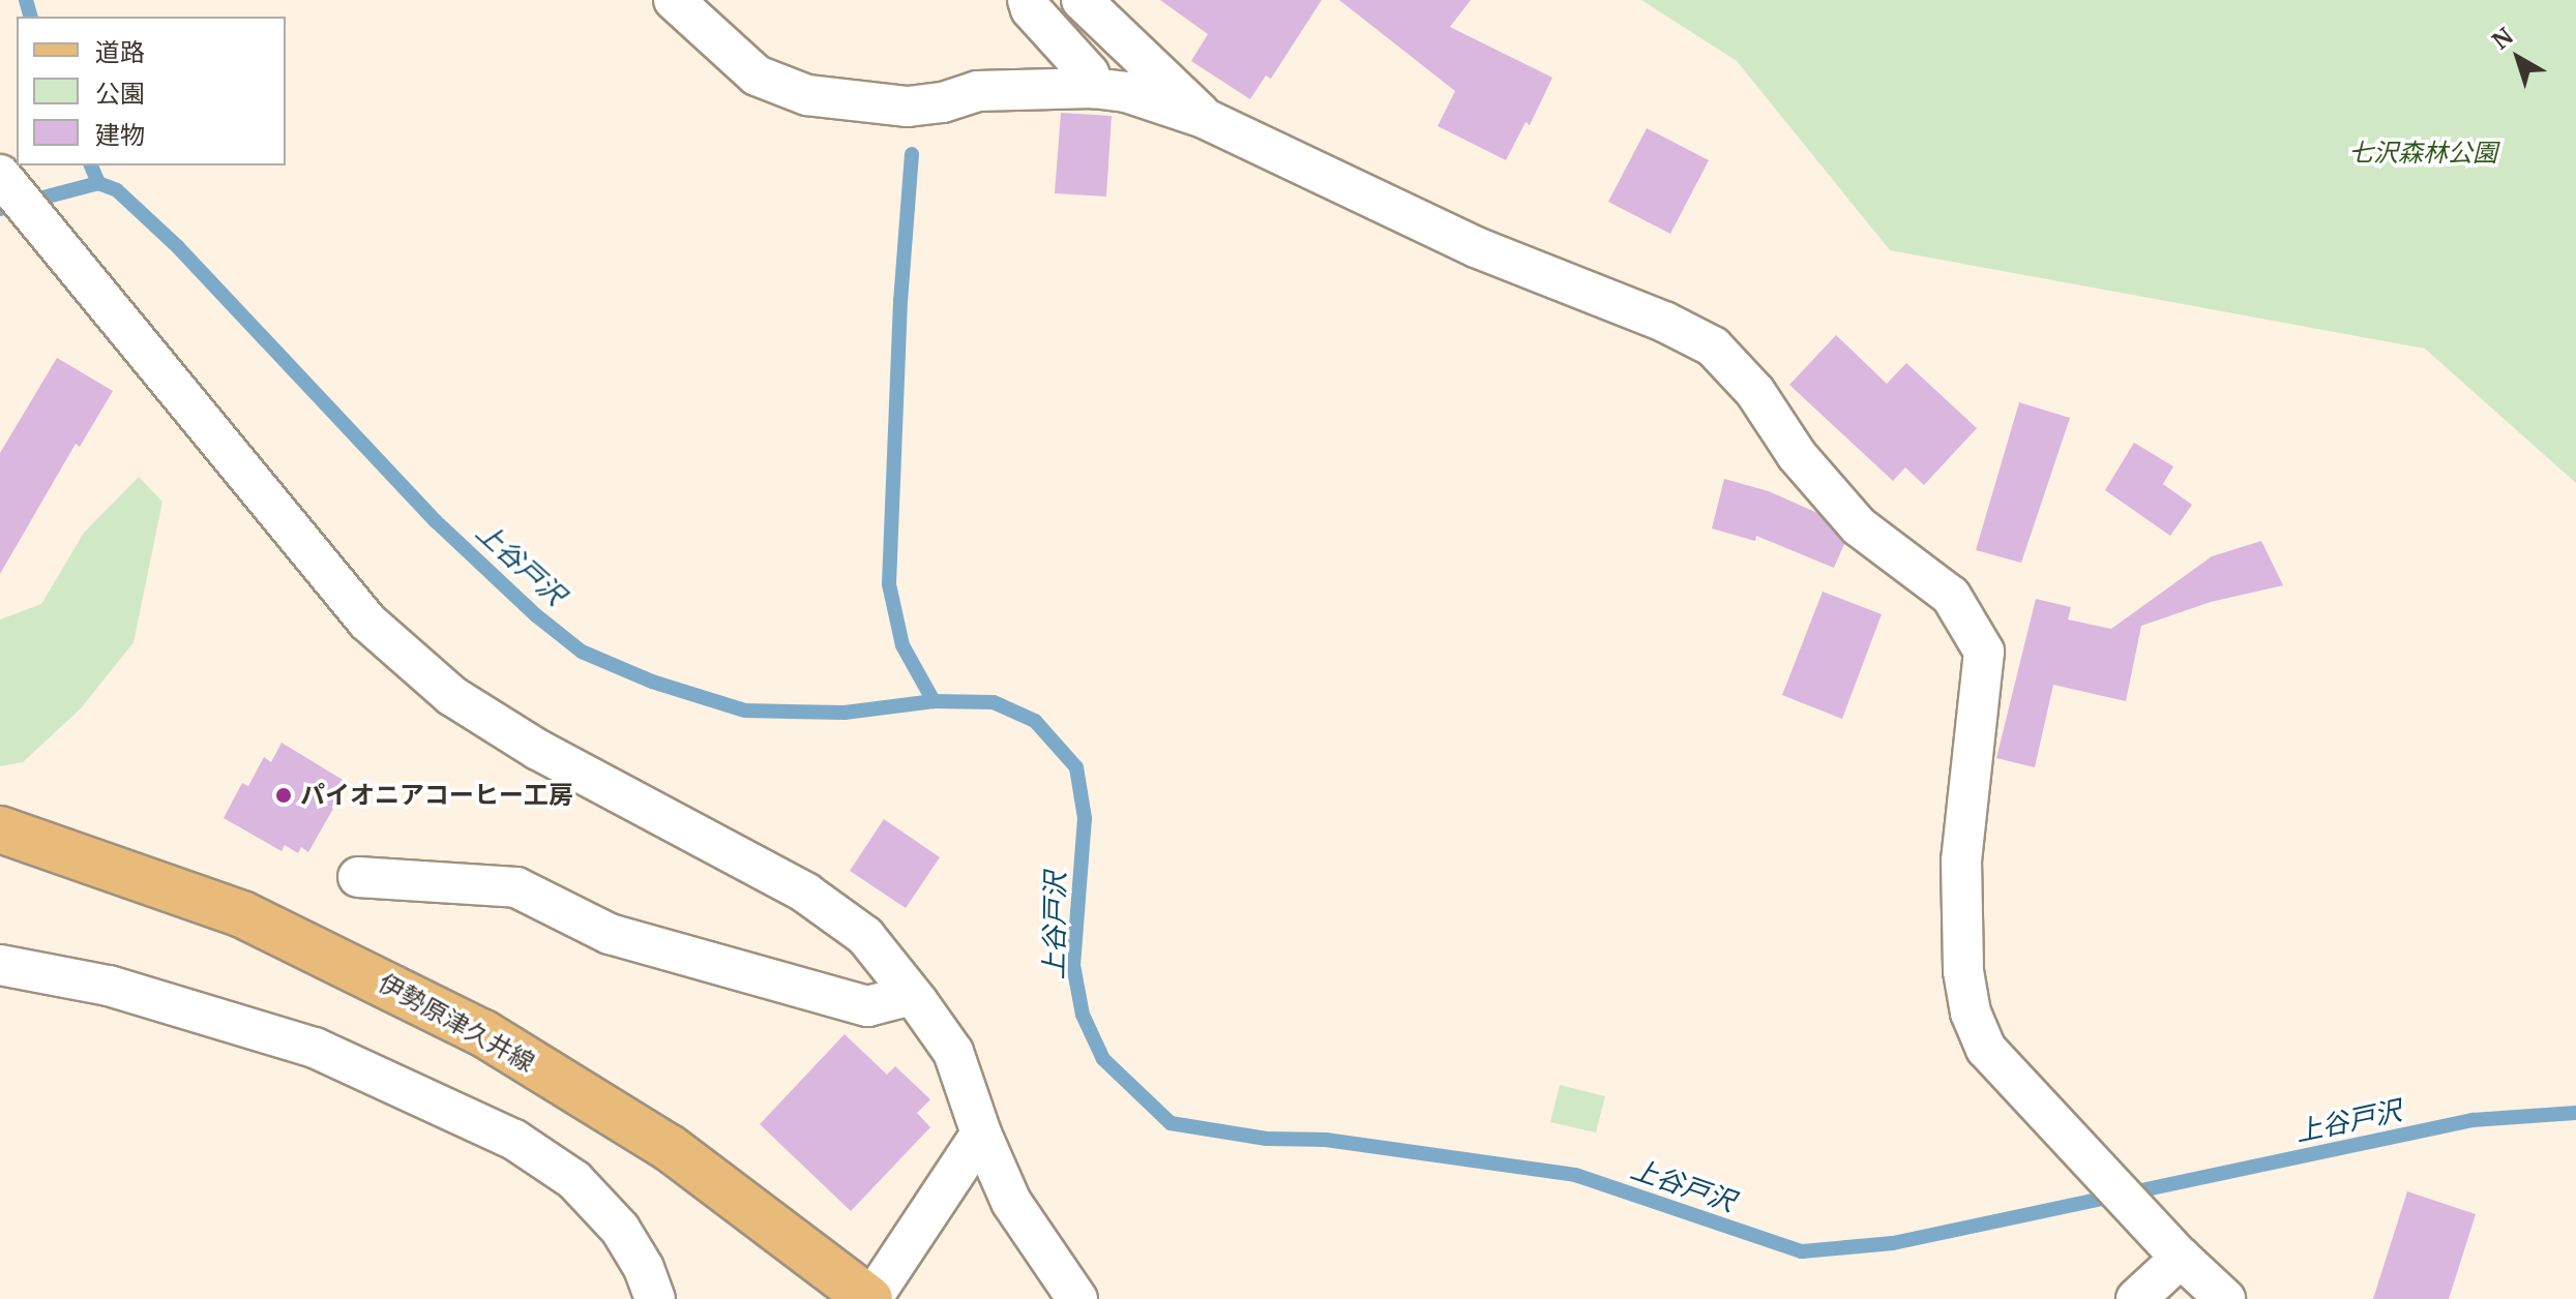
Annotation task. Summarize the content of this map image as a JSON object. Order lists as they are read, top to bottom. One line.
{"streets":{"main road":["伊勢原津久井線"]},"water":["上谷戸沢"],"parks":["七沢森林公園"],"places":["パイオニアコーヒー工房"],"legend":["道路","公園","建物"],"north":"top left"}
